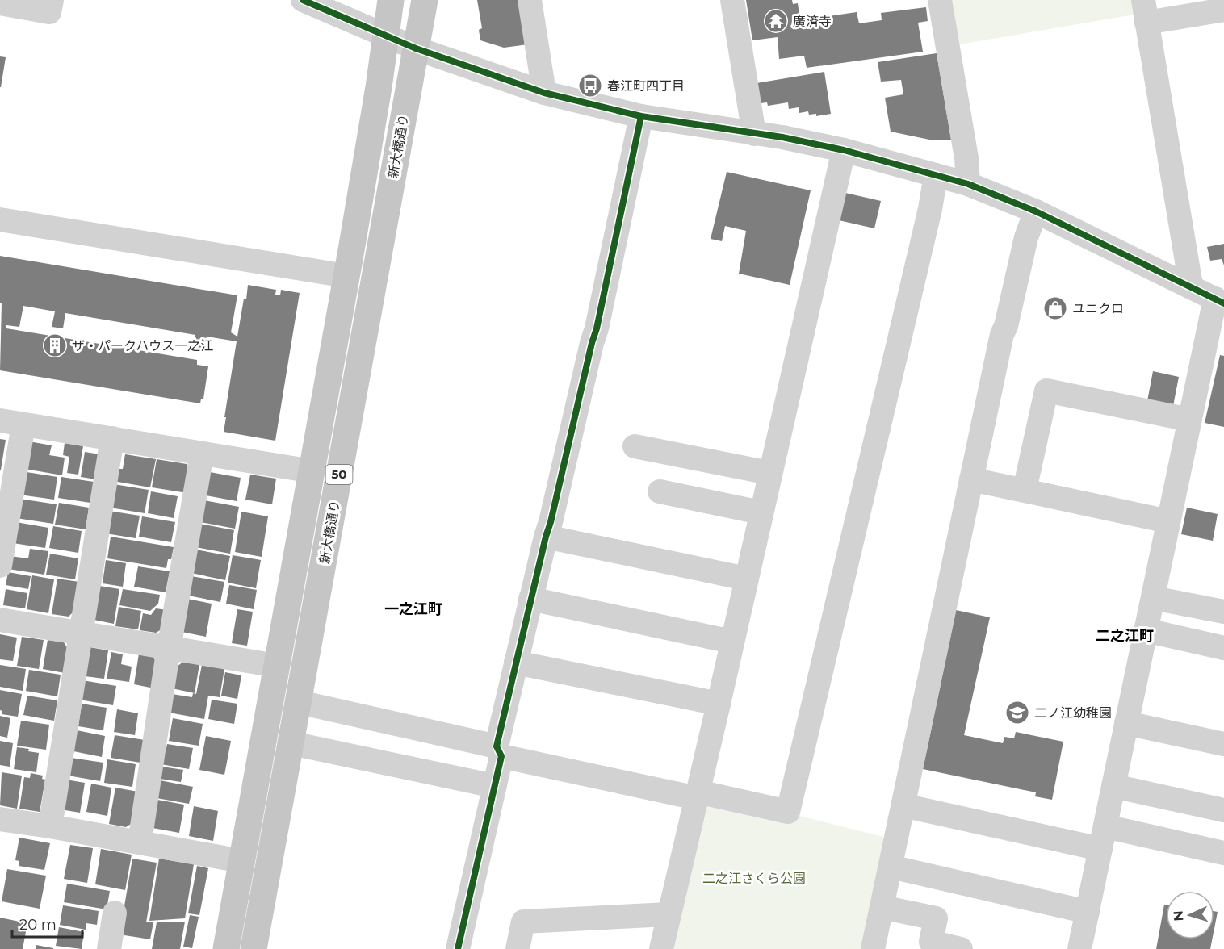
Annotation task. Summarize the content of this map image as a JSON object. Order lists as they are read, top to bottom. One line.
{"streets":{"main road":["新大橋通り","50"]},"districts":["一之江町","二之江町"],"parks":["二之江さくら公園"],"places":{"temple":["廣済寺"],"bus stop":["春江町四丁目"],"shop":["ユニクロ"],"building":["ザ・パークハウス一之江"],"school or university":["二ノ江幼稚園"]},"scale_bar":"20 m","north":"left"}
